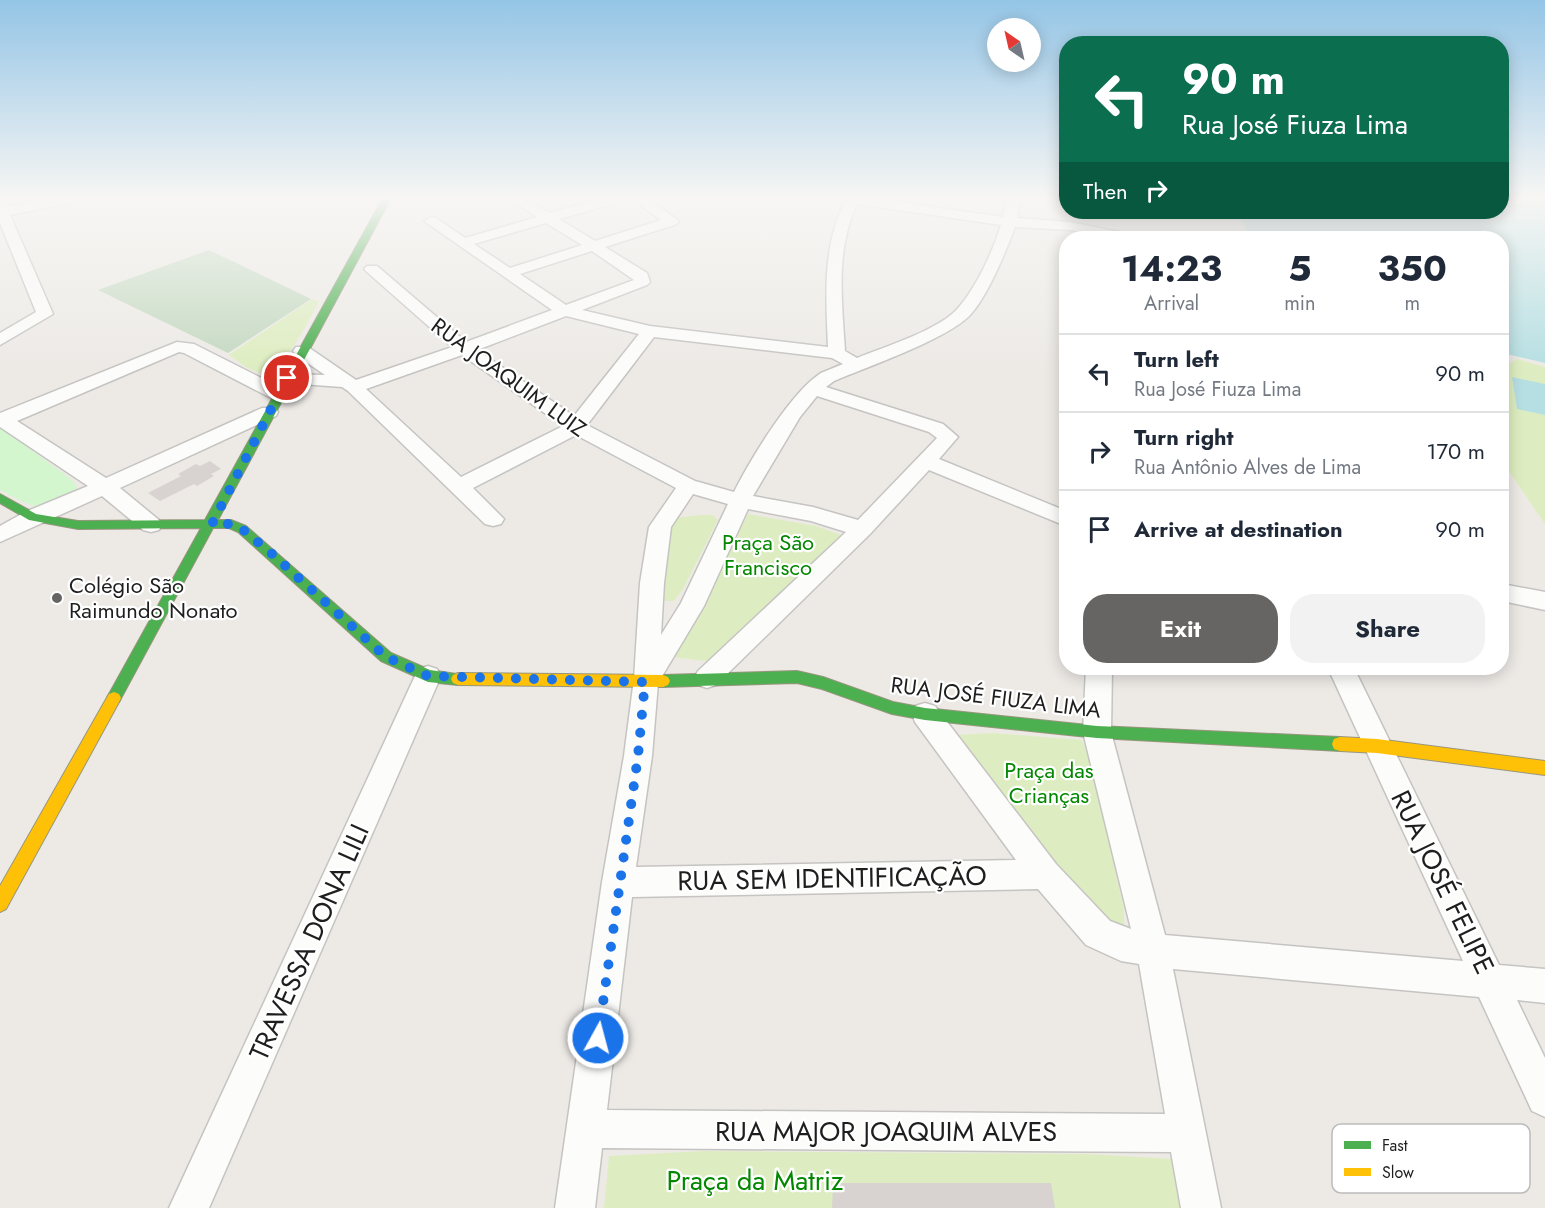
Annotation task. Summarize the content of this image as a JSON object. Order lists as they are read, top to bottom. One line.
{"streets":{"street":["RUA JOAQUIM LUIZ","RUA JOSÉ FIUZA LIMA","RUA SEM IDENTIFICAÇÃO","RUA JOSÉ FELIPE","TRAVESSA DONA LILI","RUA MAJOR JOAQUIM ALVES"]},"crossings":[["RUA JOSÉ FIUZA LIMA","RUA JOSÉ FELIPE"],["RUA JOSÉ FIUZA LIMA","TRAVESSA DONA LILI"]],"parks":["Praça São Francisco","Praça das Crianças","Praça da Matriz"],"places":["Colégio São Raimundo Nonato"],"legend":["Fast","Slow"],"north":"top left","page":{"turn":["90 m","Rua José Fiuza Lima"],"then":"Then","eta":["14:23","Arrival","5","min","350","m"],"list":[{"name":"Turn left","note":"Rua José Fiuza Lima","value":"90 m"},{"name":"Turn right","note":"Rua Antônio Alves de Lima","value":"170 m"},{"name":"Arrive at destination","value":"90 m"}],"buttons":["Exit","Share"]}}
